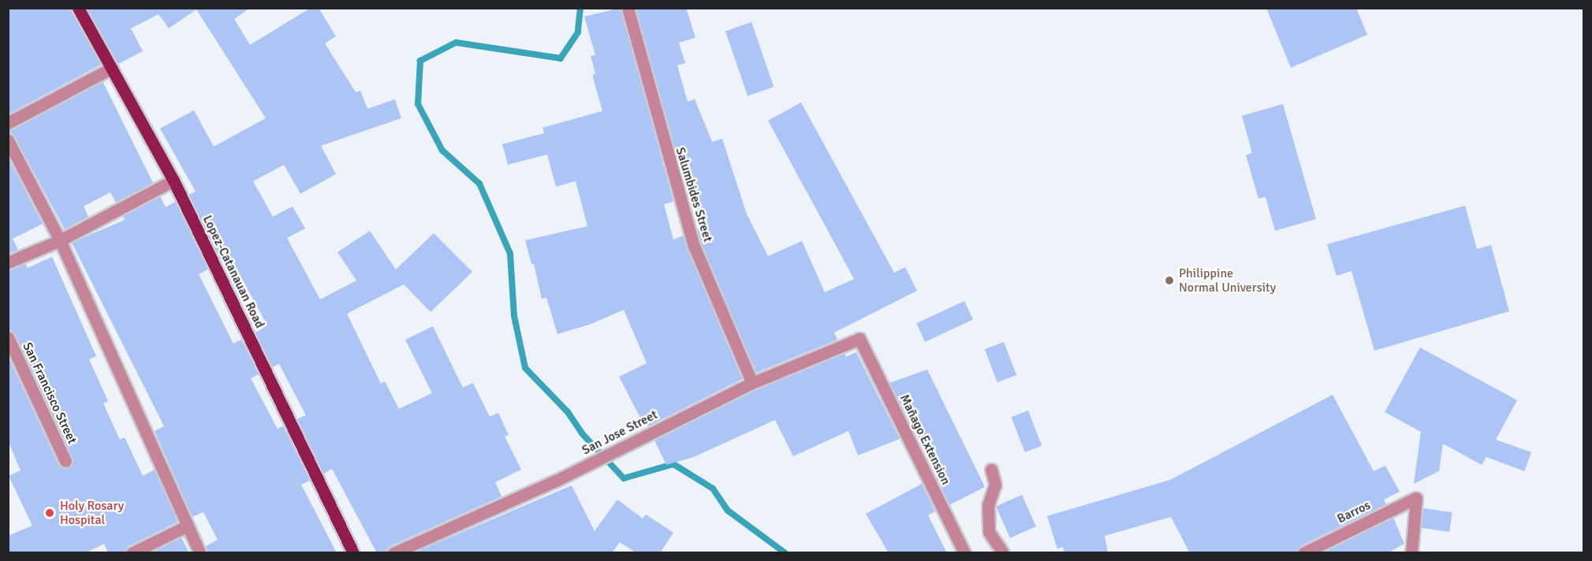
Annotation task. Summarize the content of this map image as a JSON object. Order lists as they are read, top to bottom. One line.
{"streets":{"main road":["Lopez-Catanauan Road"],"street":["Salumbides Street","San Francisco Street","San Jose Street","Mañago Extension","Barros"]},"crossings":[["Salumbides Street","San Jose Street"],["San Jose Street","Mañago Extension"]],"places":["Philippine Normal University","Holy Rosary Hospital"]}
